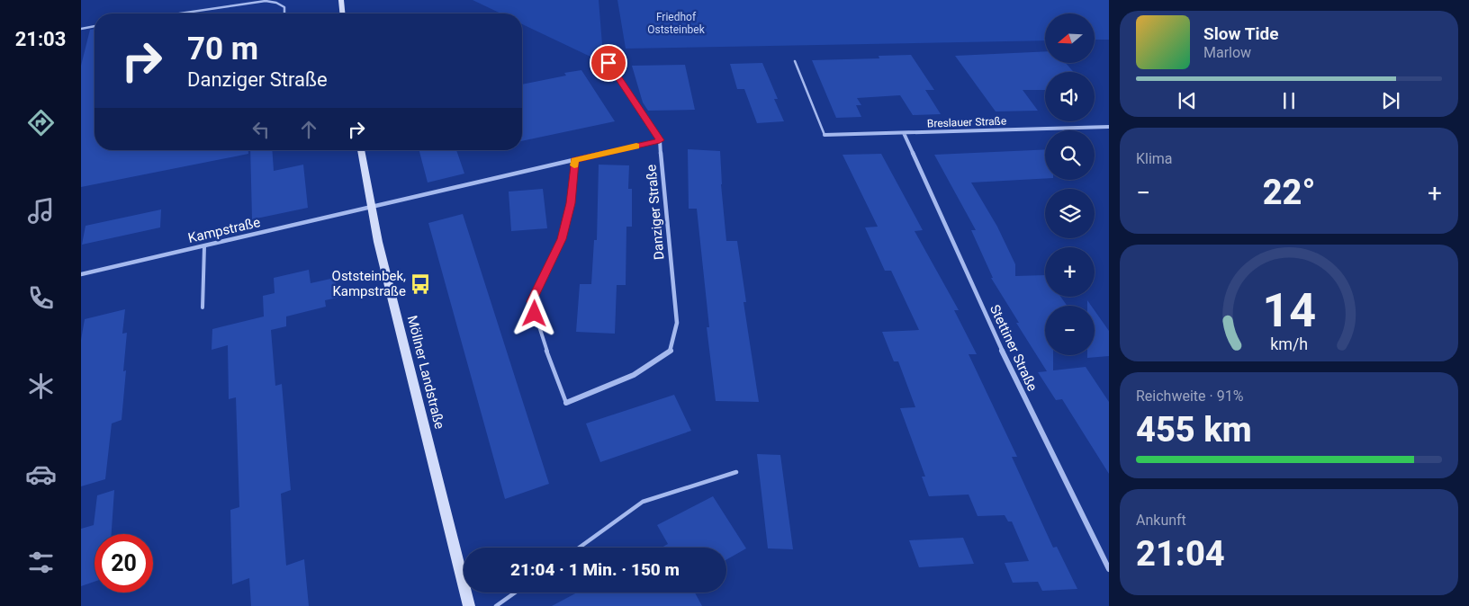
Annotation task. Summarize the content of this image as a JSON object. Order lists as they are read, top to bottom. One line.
{"streets":{"main road":["Möllner Landstraße"],"street":["Breslauer Straße","Danziger Straße","Kampstraße","Stettiner Straße"]},"crossings":[["Breslauer Straße","Stettiner Straße"],["Kampstraße","Möllner Landstraße"]],"parks":["Friedhof Oststeinbek"],"places":{"bus stop":["Oststeinbek, Kampstraße"]},"north":"left","page":{"tabs":"21:03","map_buttons":["+","−"],"turn":["70 m","Danziger Straße"],"song":["Slow Tide","Marlow"],"tile":["Klima",["Reichweite · 91%","455 km"],["Ankunft","21:04"]],"heat":["−","22°","+"],"limit":"20","trip":"21:04 · 1 Min. · 150 m","gauge":["14","km/h"]}}
